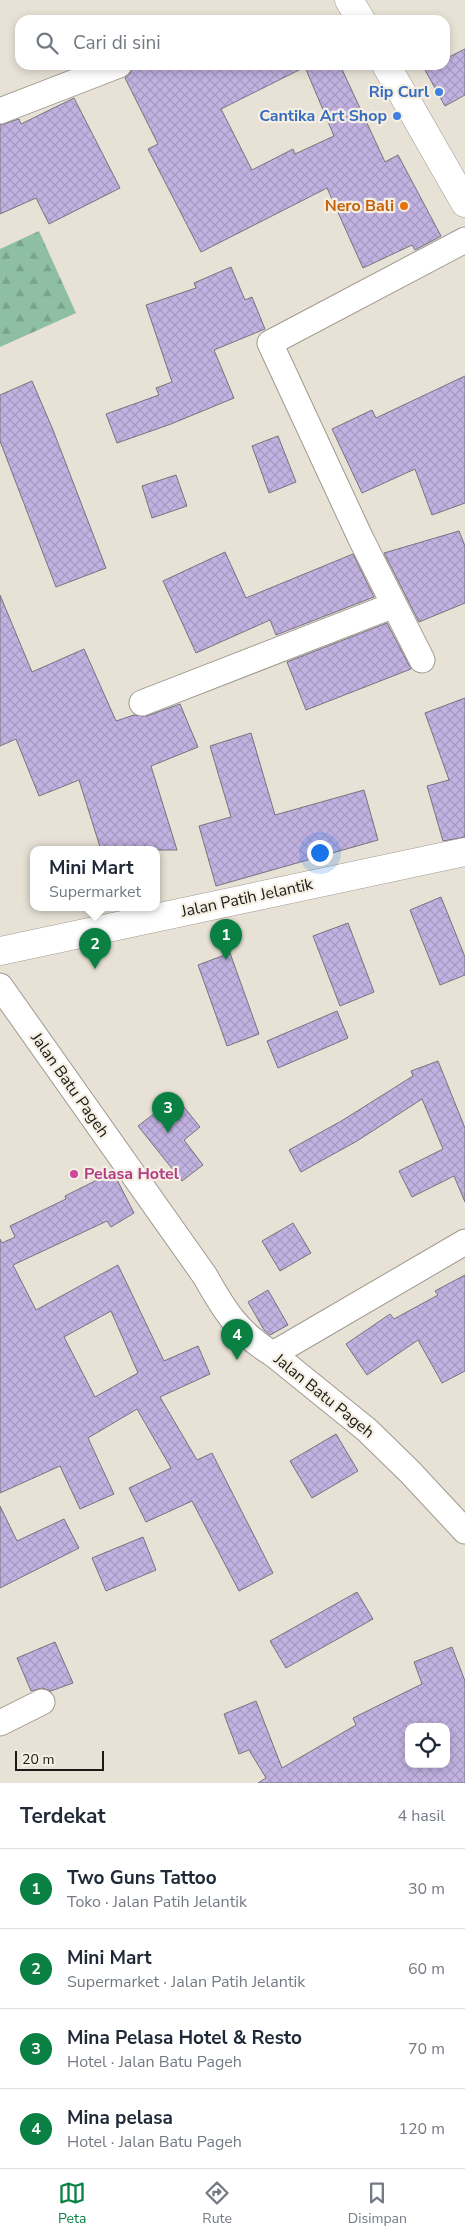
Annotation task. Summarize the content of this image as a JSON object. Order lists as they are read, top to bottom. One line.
{"streets":{"street":["Jalan Patih Jelantik","Jalan Batu Pageh"]},"places":["Rip Curl","Cantika Art Shop","Nero Bali","Pelasa Hotel"],"scale_bar":"20 m","page":{"search":"Cari di sini","popup":["Mini Mart","Supermarket"],"pins":["1","2","3","4"],"scale":"20 m","heading":["Terdekat","4 hasil"],"list":[{"mark":"1","name":"Two Guns Tattoo","note":"Toko · Jalan Patih Jelantik","value":"30 m"},{"mark":"2","name":"Mini Mart","note":"Supermarket · Jalan Patih Jelantik","value":"60 m"},{"mark":"3","name":"Mina Pelasa Hotel & Resto","note":"Hotel · Jalan Batu Pageh","value":"70 m"},{"mark":"4","name":"Mina pelasa","note":"Hotel · Jalan Batu Pageh","value":"120 m"}],"nav":["Peta","Rute","Disimpan"]}}
